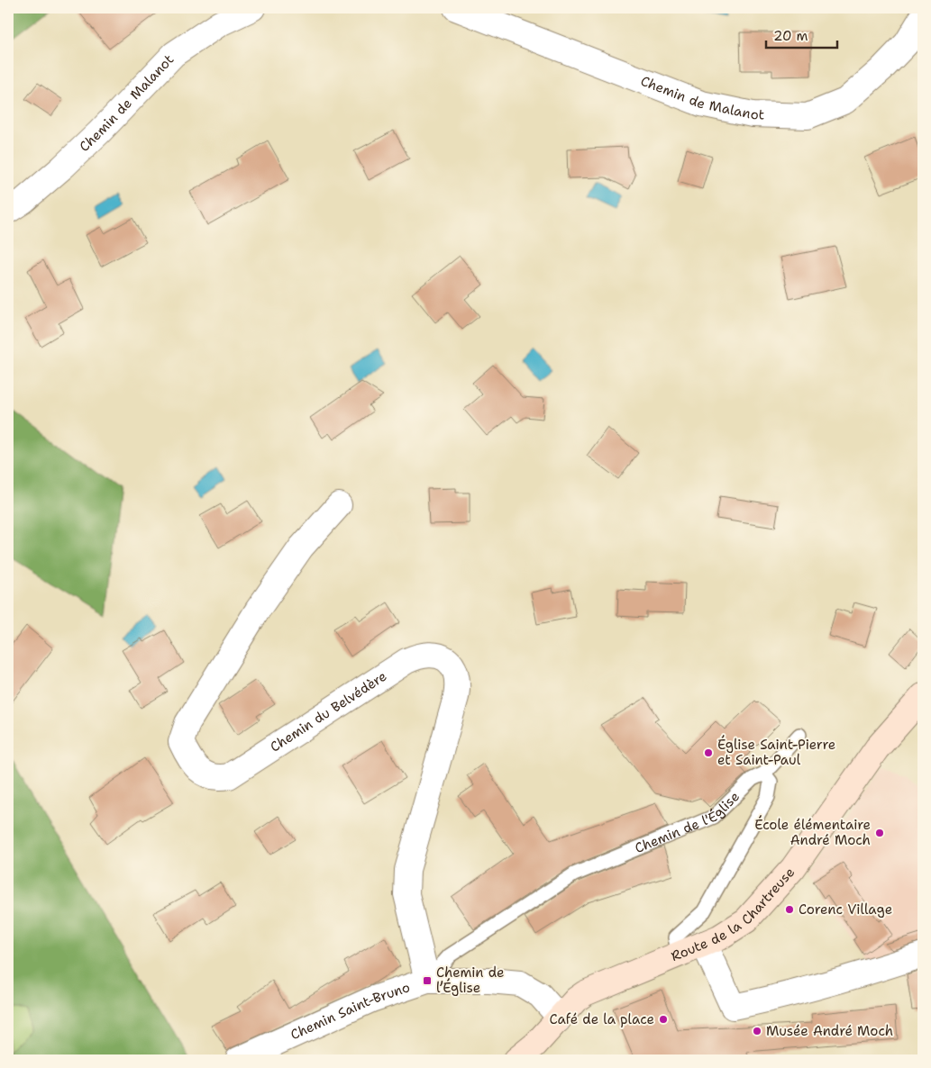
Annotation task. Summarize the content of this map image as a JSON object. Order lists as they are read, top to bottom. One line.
{"streets":{"main road":["Route de la Chartreuse"],"street":["Chemin de Malanot","Chemin du Belvédère","Chemin Saint-Bruno"],"lane":["Chemin de l'Église"]},"crossings":[["Chemin du Belvédère","Chemin de l'Église"],["Chemin du Belvédère","Chemin Saint-Bruno"],["Chemin de l'Église","Chemin Saint-Bruno"],["Route de la Chartreuse","Chemin Saint-Bruno"]],"places":{"other":["Église Saint-Pierre et Saint-Paul","École élémentaire André Moch","Corenc Village","Café de la place","Musée André Moch"],"transit":["Chemin de l’Église"]},"scale_bar":"20 m"}
